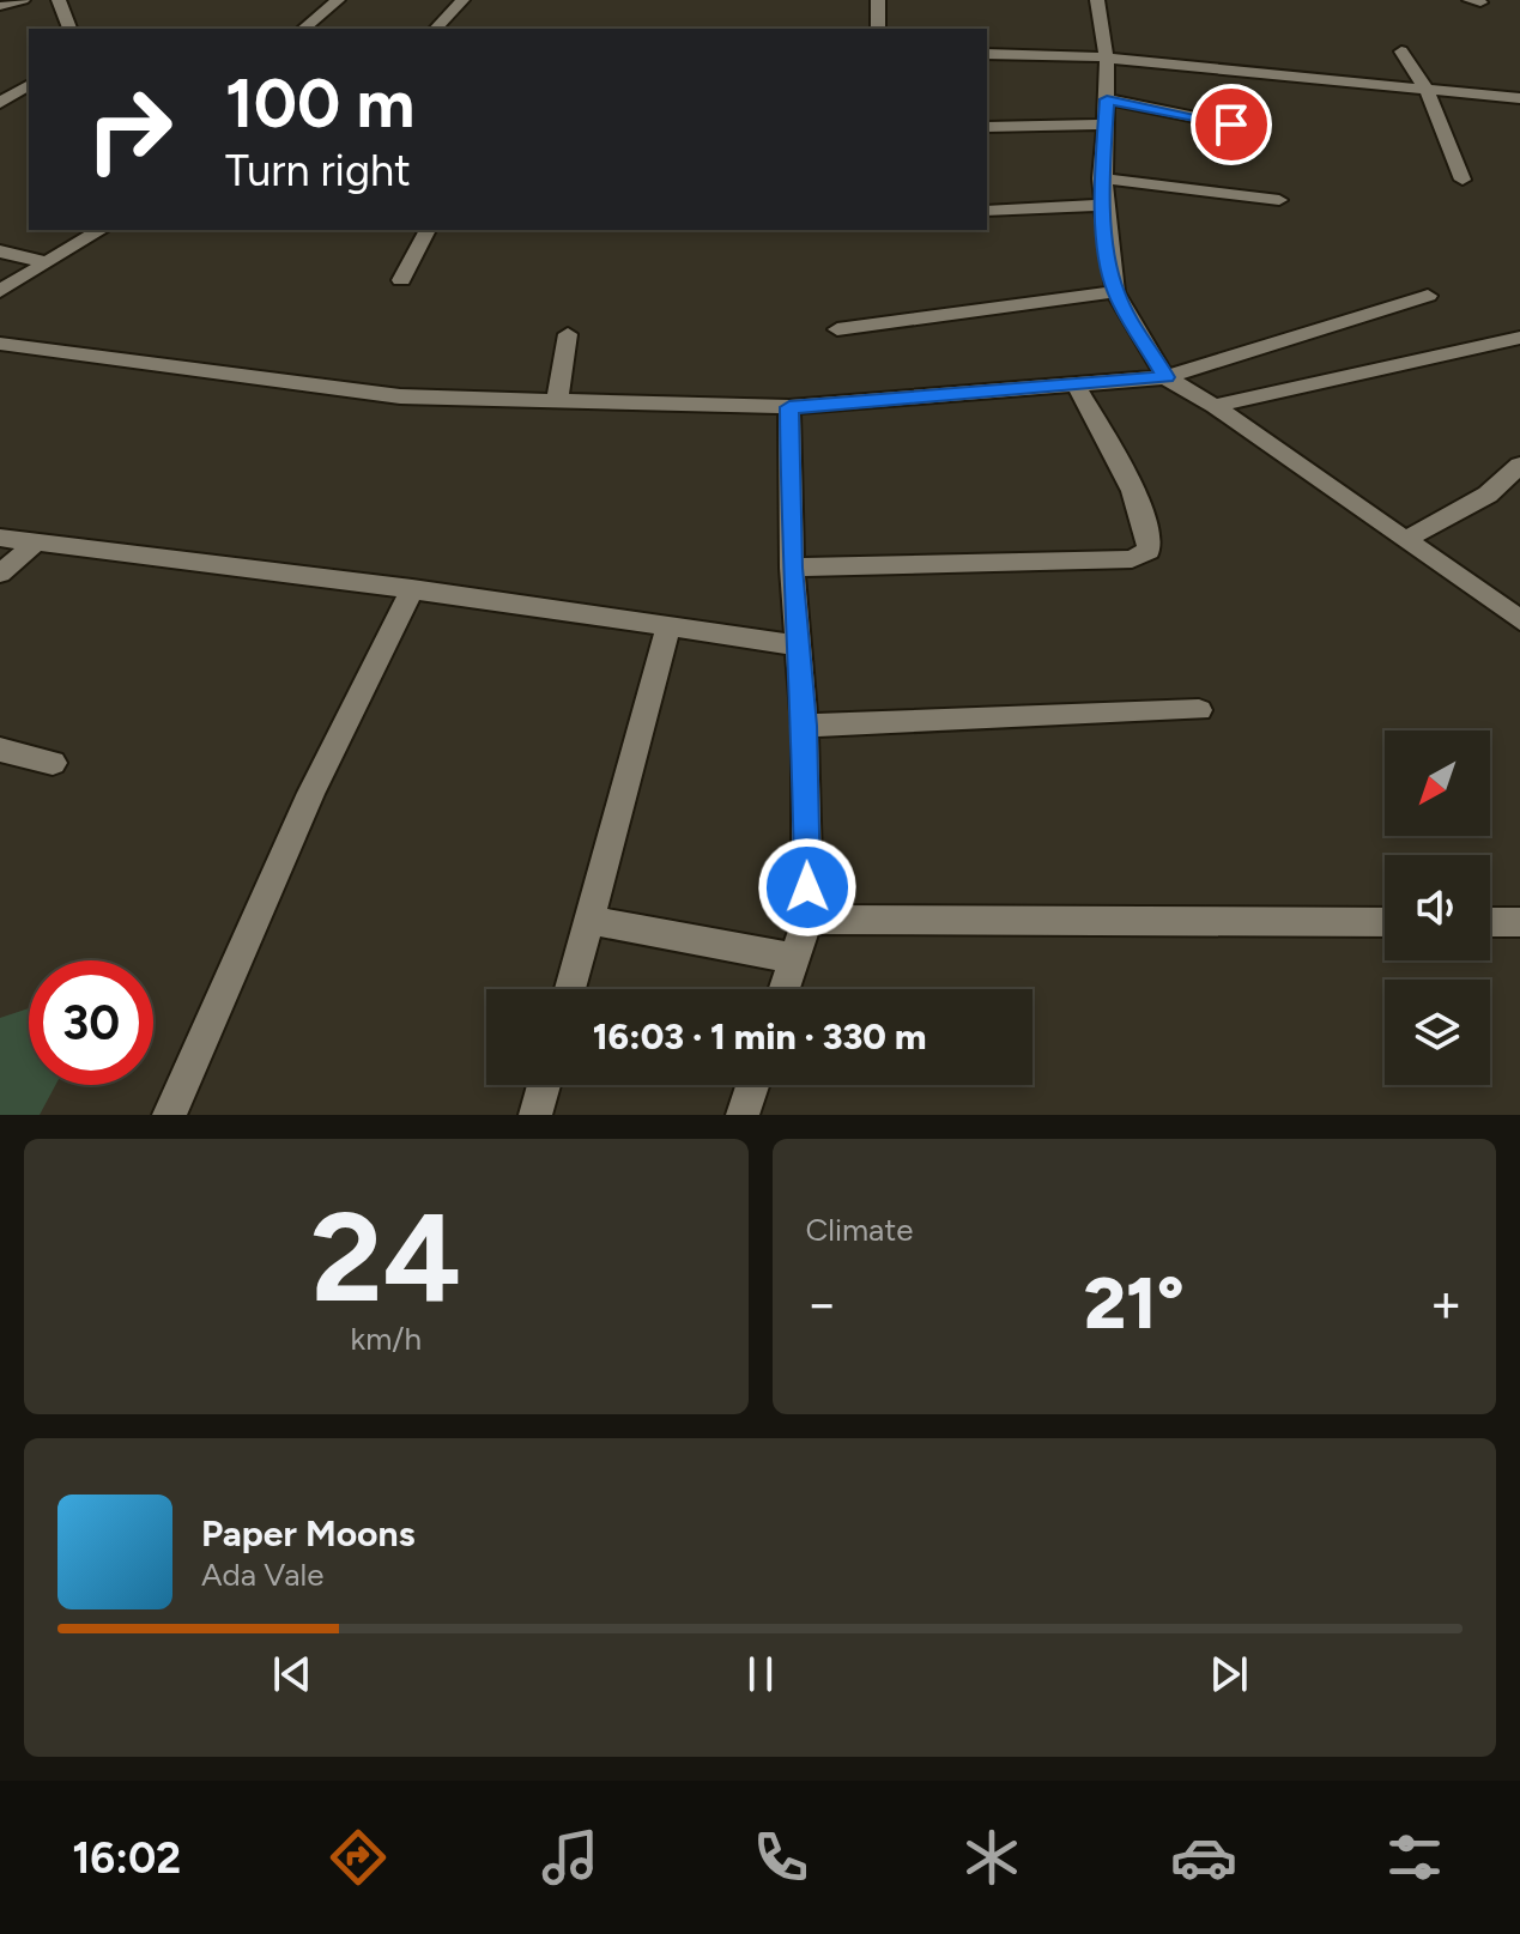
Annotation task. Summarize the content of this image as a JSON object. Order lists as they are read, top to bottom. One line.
{"north":"bottom left","page":{"turn":["100 m","Turn right"],"limit":"30","trip":"16:03 · 1 min · 330 m","tile":[["24","km/h"],"Climate"],"heat":["−","21°","+"],"song":["Paper Moons","Ada Vale"],"tabs":"16:02"}}
